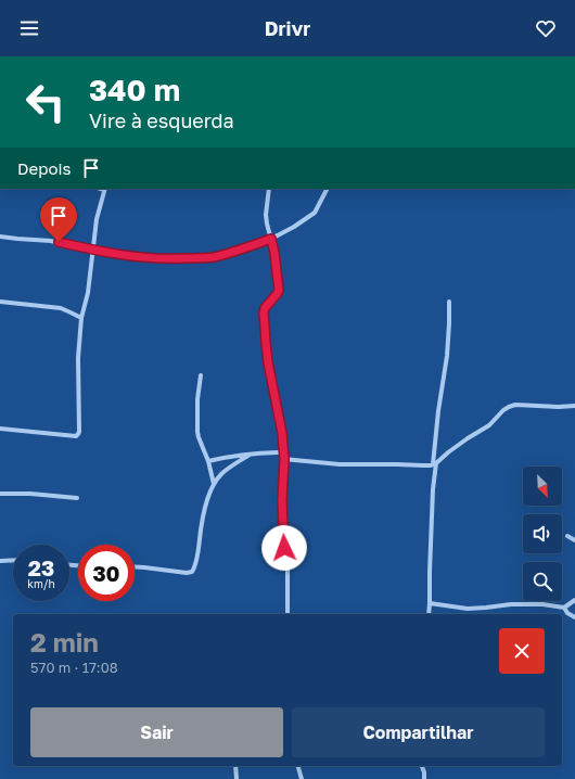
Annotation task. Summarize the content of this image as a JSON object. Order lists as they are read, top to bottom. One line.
{"north":"bottom right","page":{"header":"Drivr","turn":["340 m","Vire à esquerda"],"then":"Depois","speed":"23 km/h","limit":"30","heading":["2 min","570 m · 17:08"],"buttons":["Sair","Compartilhar"]}}
